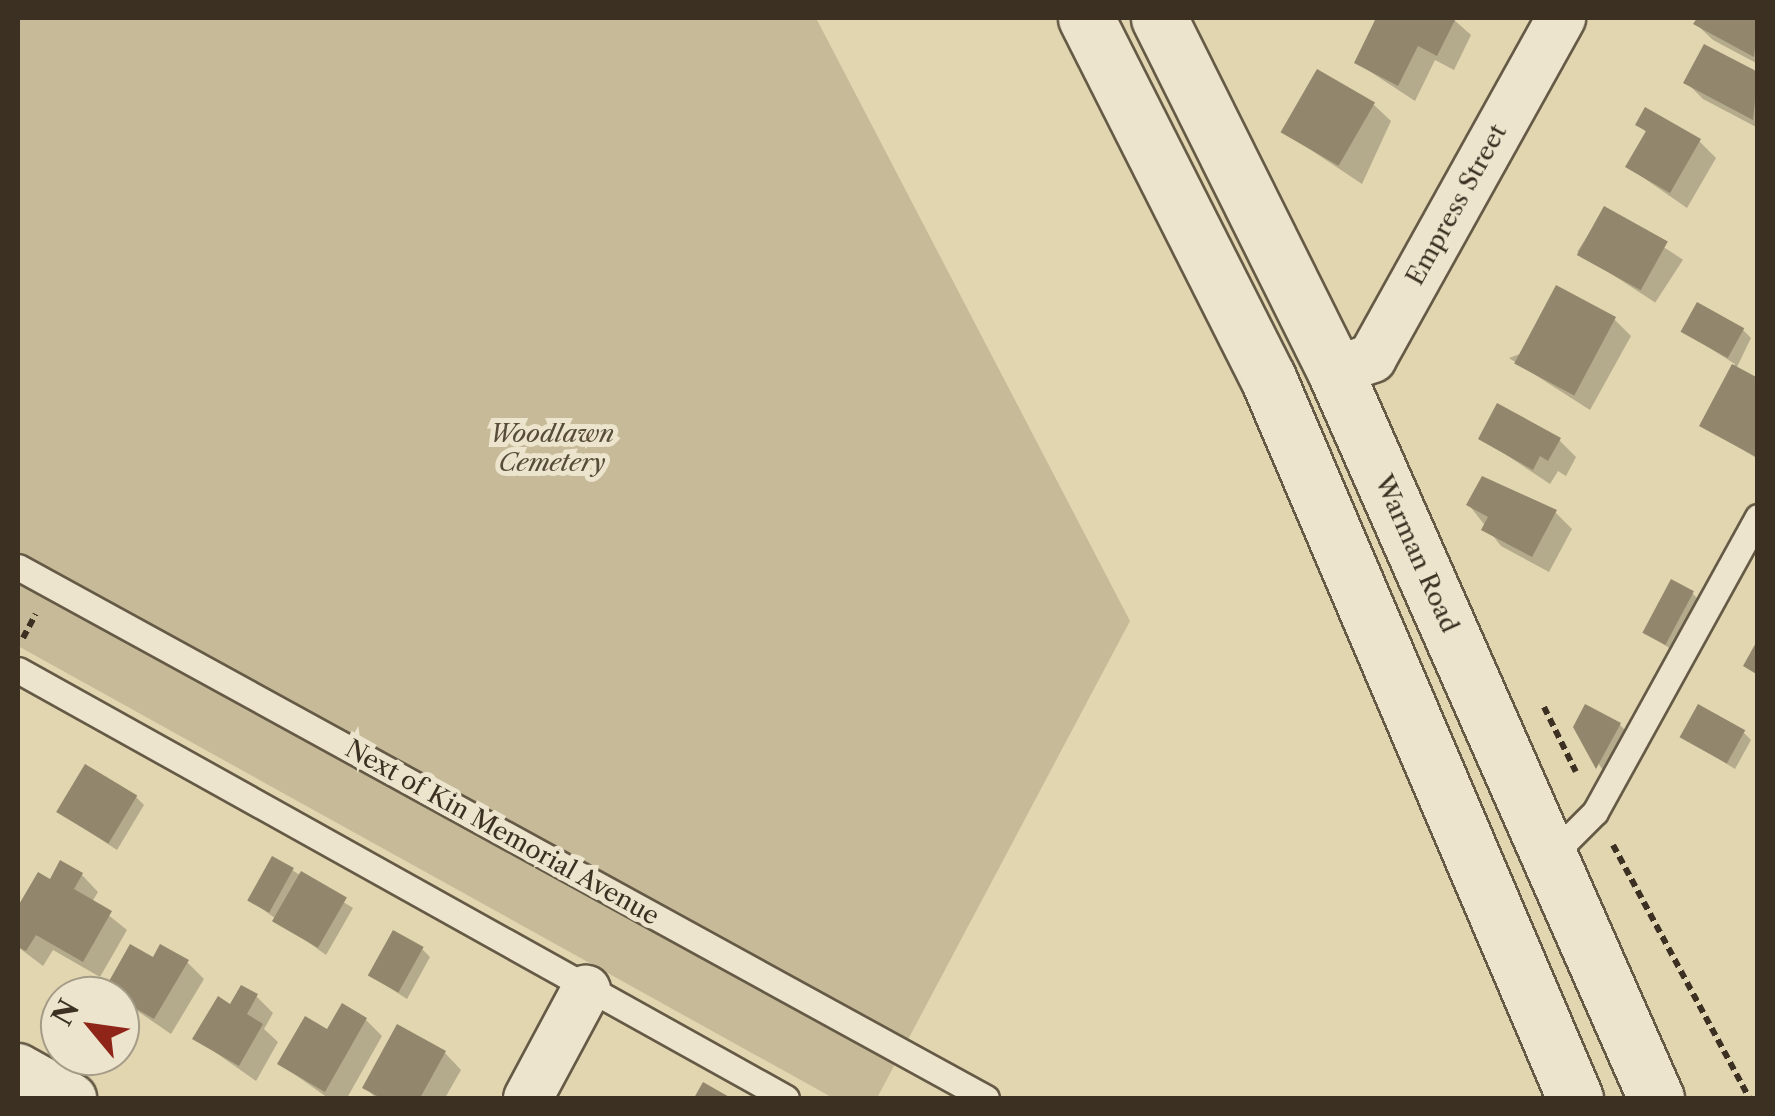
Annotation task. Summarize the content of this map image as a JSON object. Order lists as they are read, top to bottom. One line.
{"streets":{"main road":["Warman Road"],"street":["Empress Street"],"lane":["Next of Kin Memorial Avenue"]},"crossings":[["Empress Street","Warman Road"]],"parks":["Woodlawn Cemetery"],"north":"top left"}
